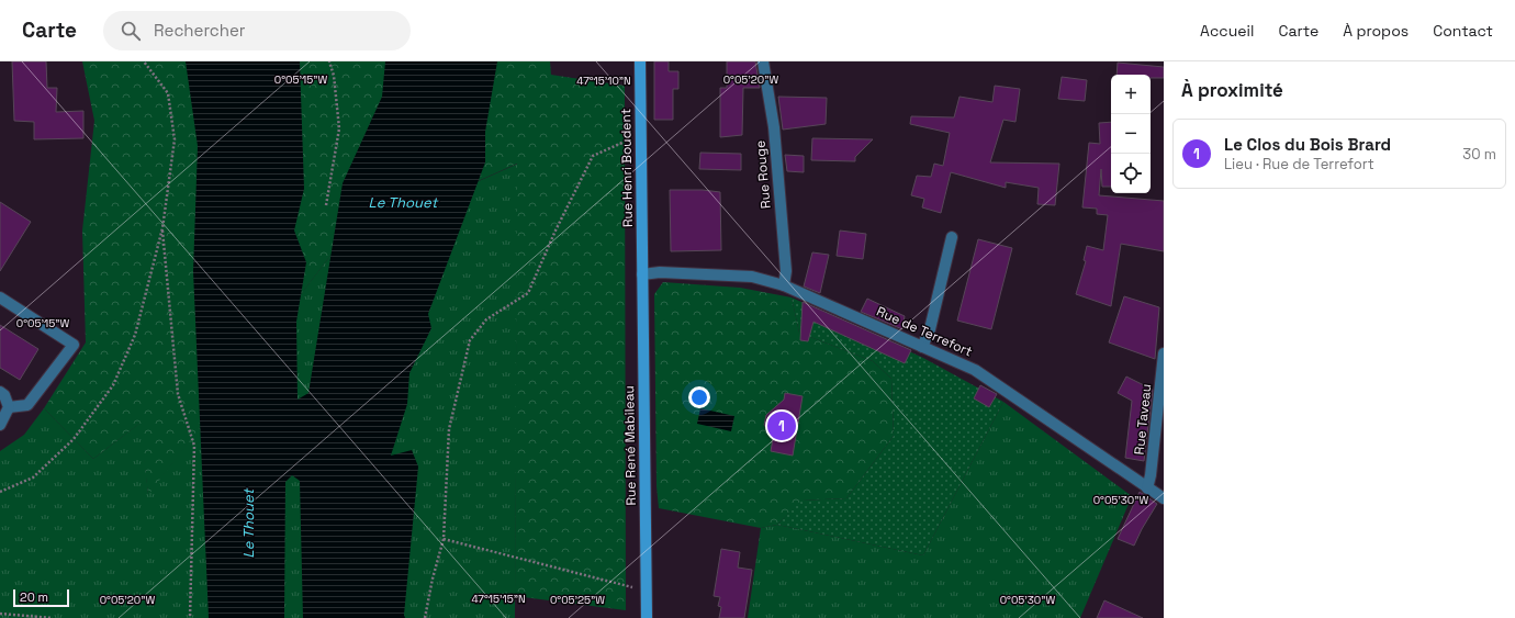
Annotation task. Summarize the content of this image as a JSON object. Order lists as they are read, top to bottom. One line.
{"streets":{"main road":["Rue Henri Boudent","Rue René Mabileau"],"street":["Rue Rouge","Rue de Terrefort","Rue Taveau"]},"crossings":[["Rue Henri Boudent","Rue de Terrefort"],["Rue Henri Boudent","Rue René Mabileau"],["Rue Rouge","Rue de Terrefort"],["Rue de Terrefort","Rue Taveau"],["Rue de Terrefort","Rue René Mabileau"]],"water":["Le Thouet"],"scale_bar":"20 m","page":{"header":"Carte","search":"Rechercher","nav":["Accueil","Carte","À propos","Contact"],"heading":"À proximité","map_buttons":["+","−"],"list":[{"mark":"1","name":"Le Clos du Bois Brard","note":"Lieu · Rue de Terrefort","value":"30 m"}],"pins":"1","scale":"20 m"},"coordinates":["0°05'15\"W","0°05'20\"W","47°15'10\"N","0°05'30\"W","47°15'15\"N","0°05'25\"W"]}
